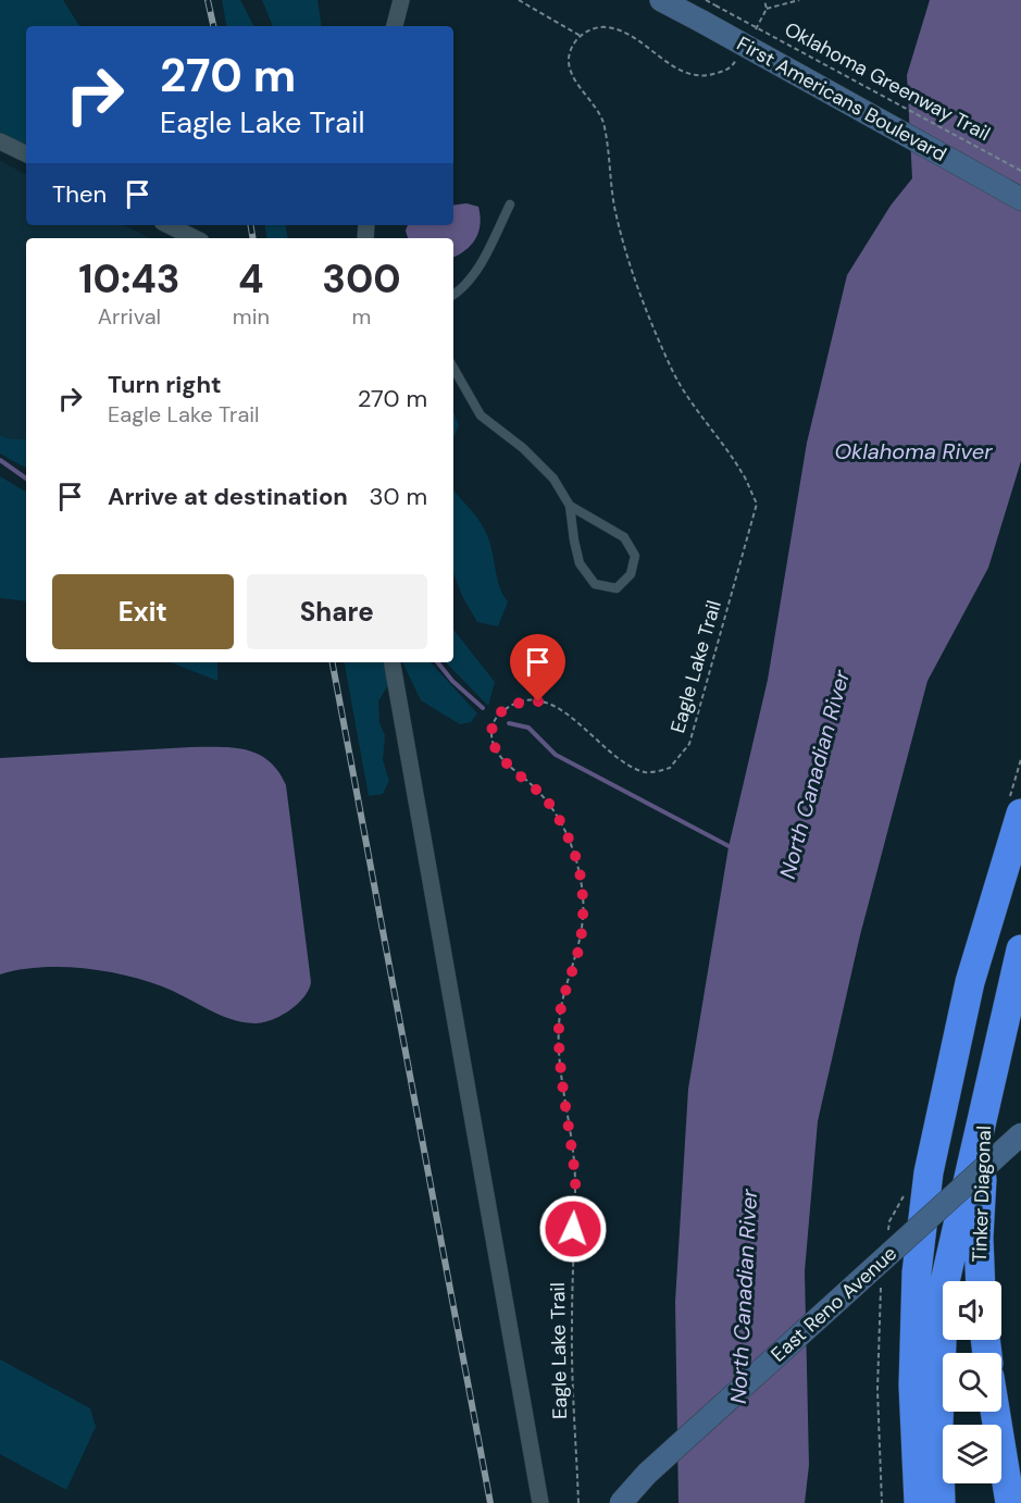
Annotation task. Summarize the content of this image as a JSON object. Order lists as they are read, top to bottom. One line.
{"streets":{"highway":["Tinker Diagonal"],"main road":["First Americans Boulevard","East Reno Avenue"],"path":["Oklahoma Greenway Trail","Eagle Lake Trail"]},"crossings":[["Oklahoma Greenway Trail","First Americans Boulevard"]],"water":["Oklahoma River","North Canadian River"],"page":{"turn":["270 m","Eagle Lake Trail"],"then":"Then","eta":["10:43","Arrival","4","min","300","m"],"list":[{"name":"Turn right","note":"Eagle Lake Trail","value":"270 m"},{"name":"Arrive at destination","value":"30 m"}],"buttons":["Exit","Share"]}}
